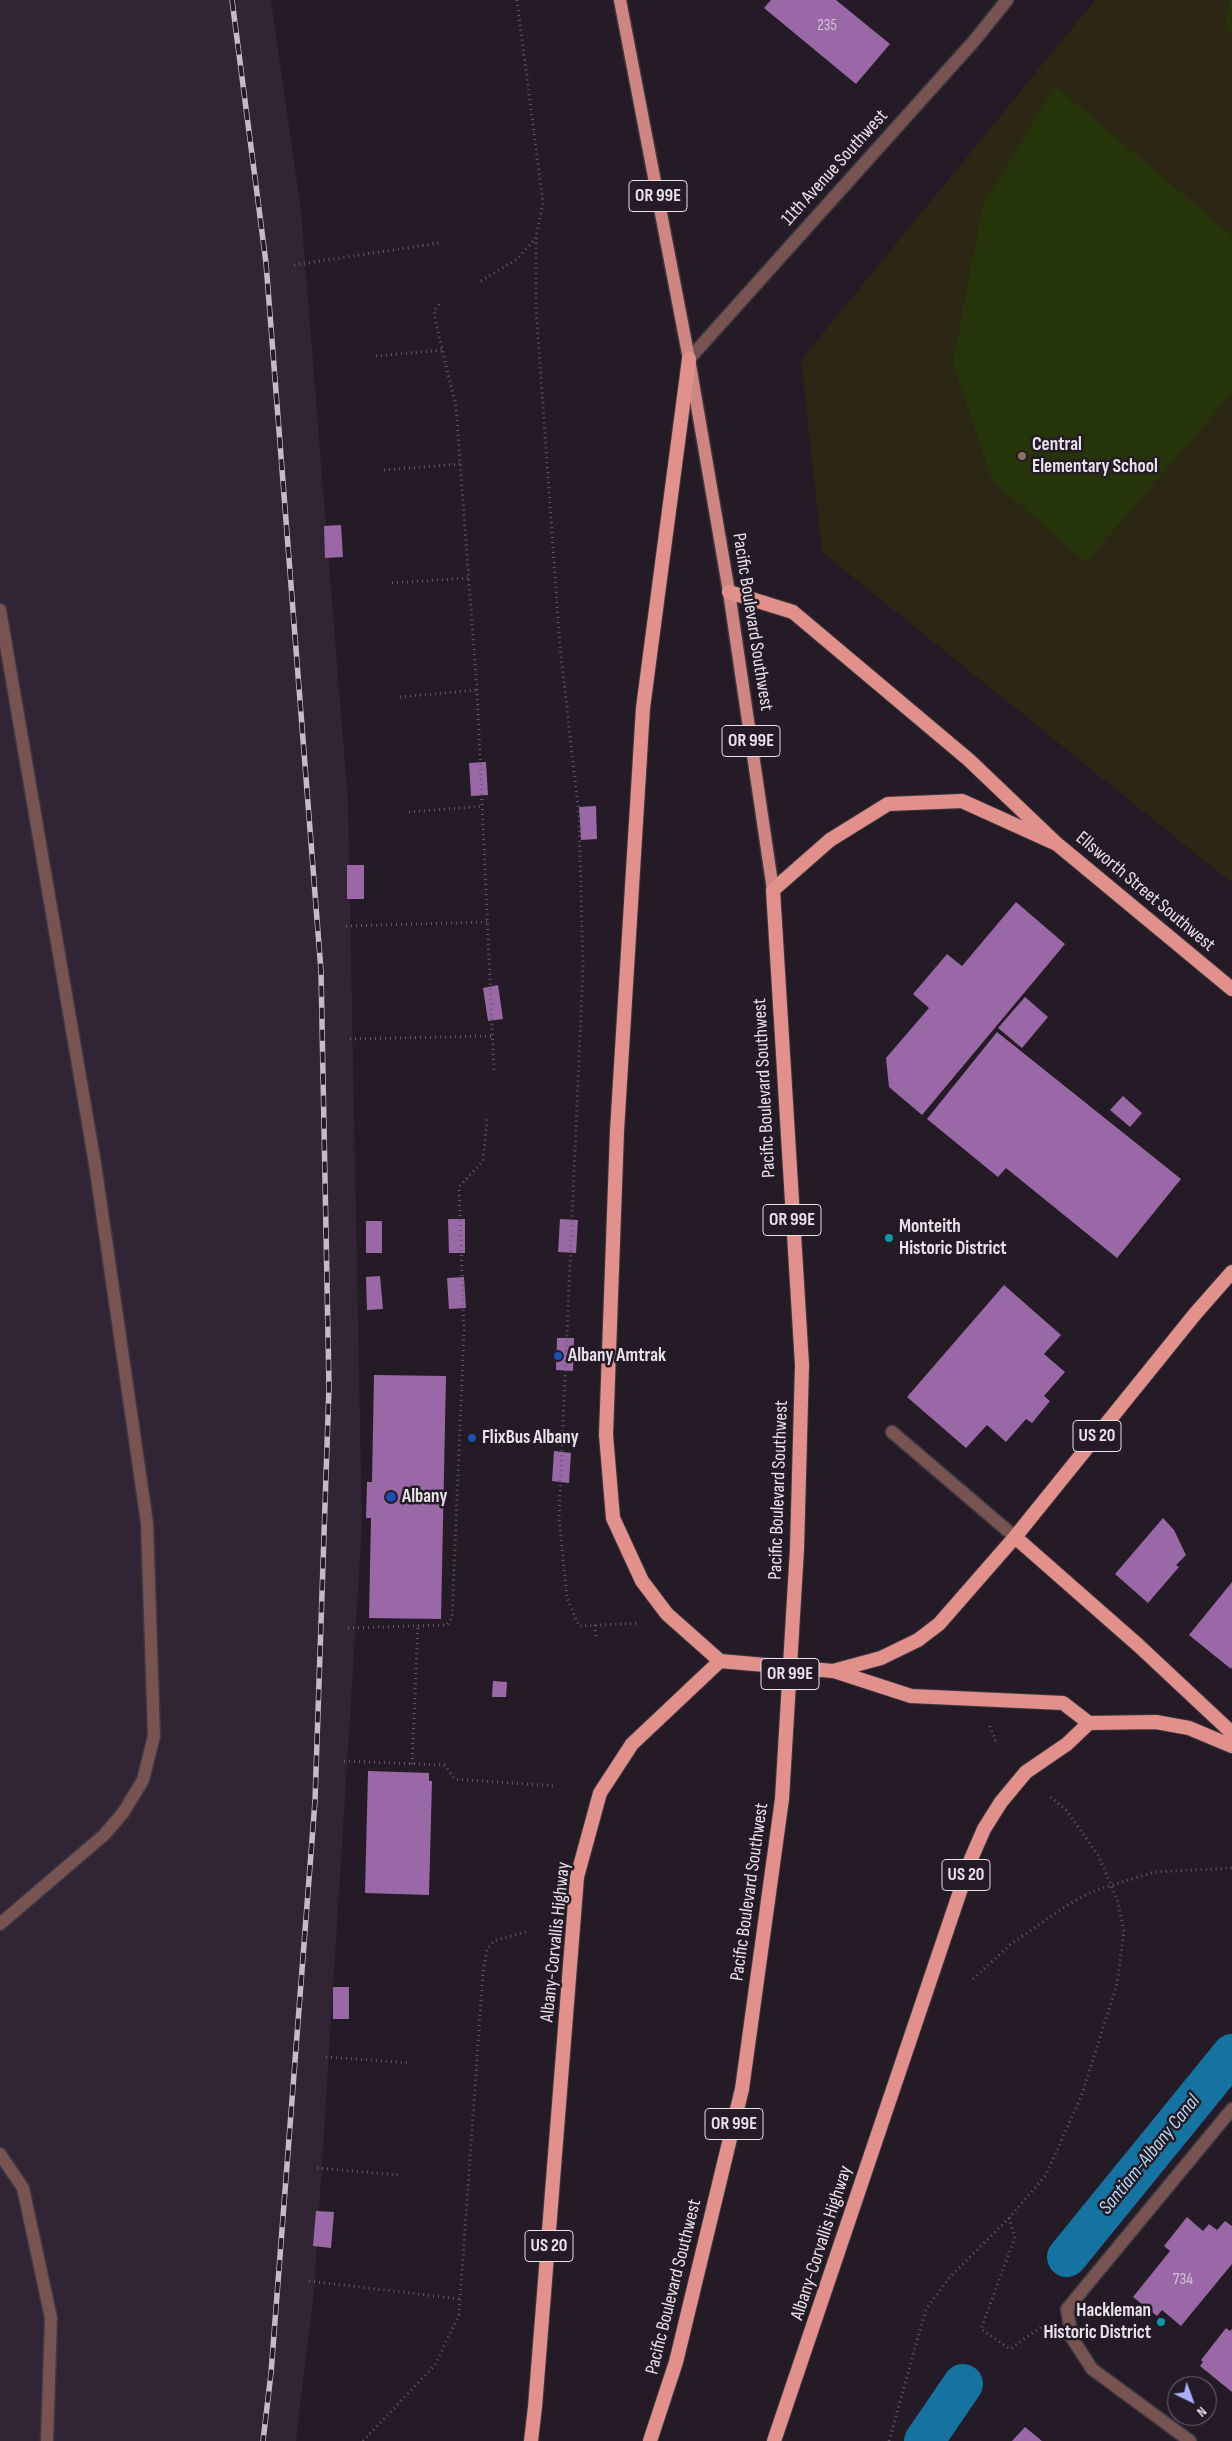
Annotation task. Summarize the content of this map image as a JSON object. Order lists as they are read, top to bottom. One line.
{"streets":{"highway":["OR 99E","Pacific Boulevard Southwest","Ellsworth Street Southwest","US 20","Albany-Corvallis Highway"],"street":["11th Avenue Southwest"]},"crossings":[["11th Avenue Southwest","Pacific Boulevard Southwest"],["US 20","Albany-Corvallis Highway"]],"water":["Santiam-Albany Canal"],"places":["Central Elementary School","Monteith Historic District","Albany Amtrak","FlixBus Albany","Albany","Hackleman Historic District"],"house_numbers":["235","734"],"north":"bottom right"}
